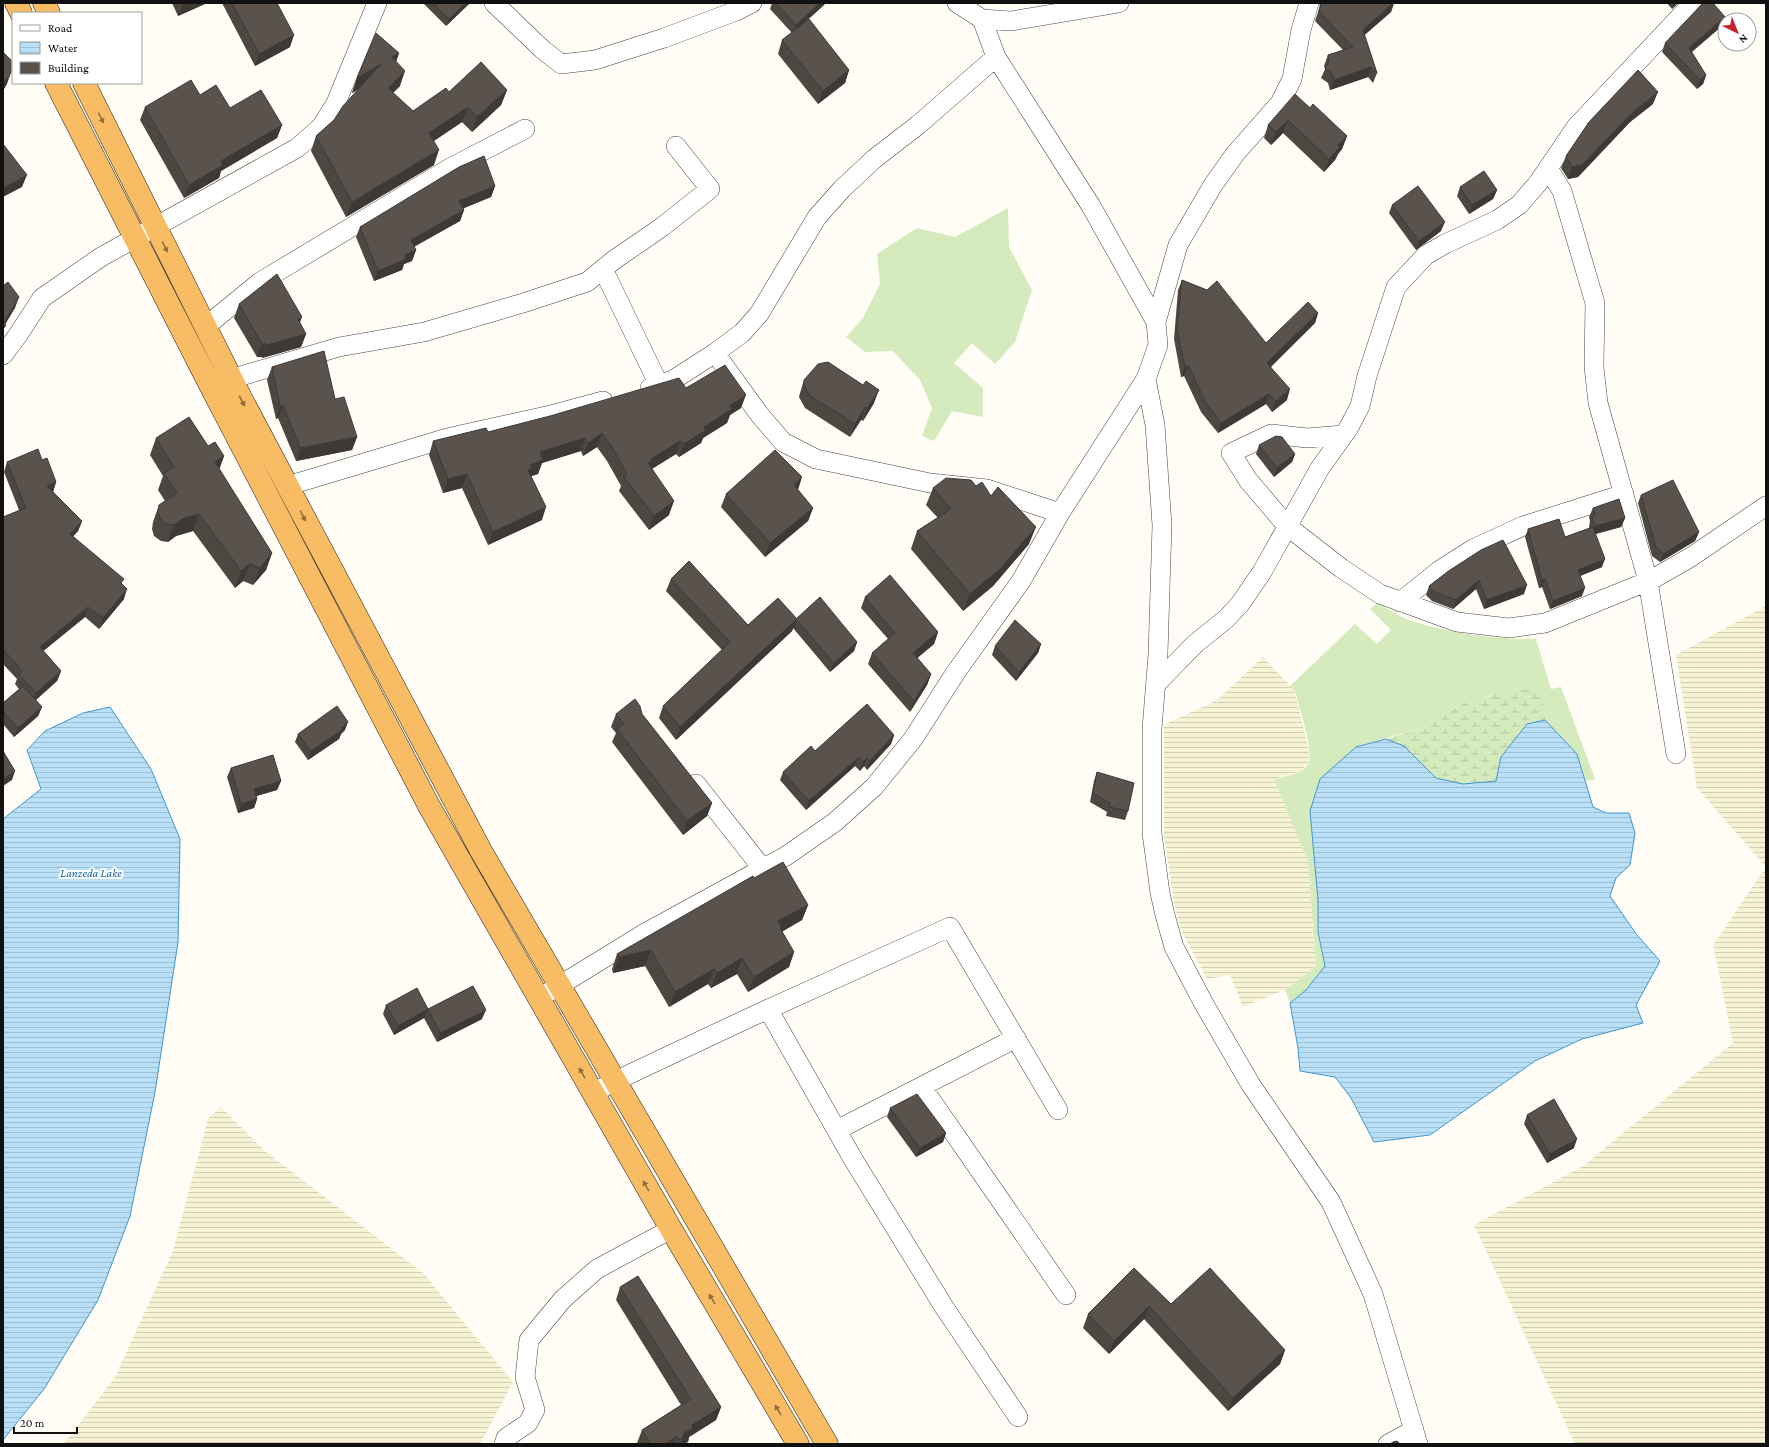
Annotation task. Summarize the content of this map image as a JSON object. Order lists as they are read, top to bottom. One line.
{"water":["Lanzeda Lake"],"legend":["Road","Water","Building"],"scale_bar":"20 m","north":"bottom right"}
